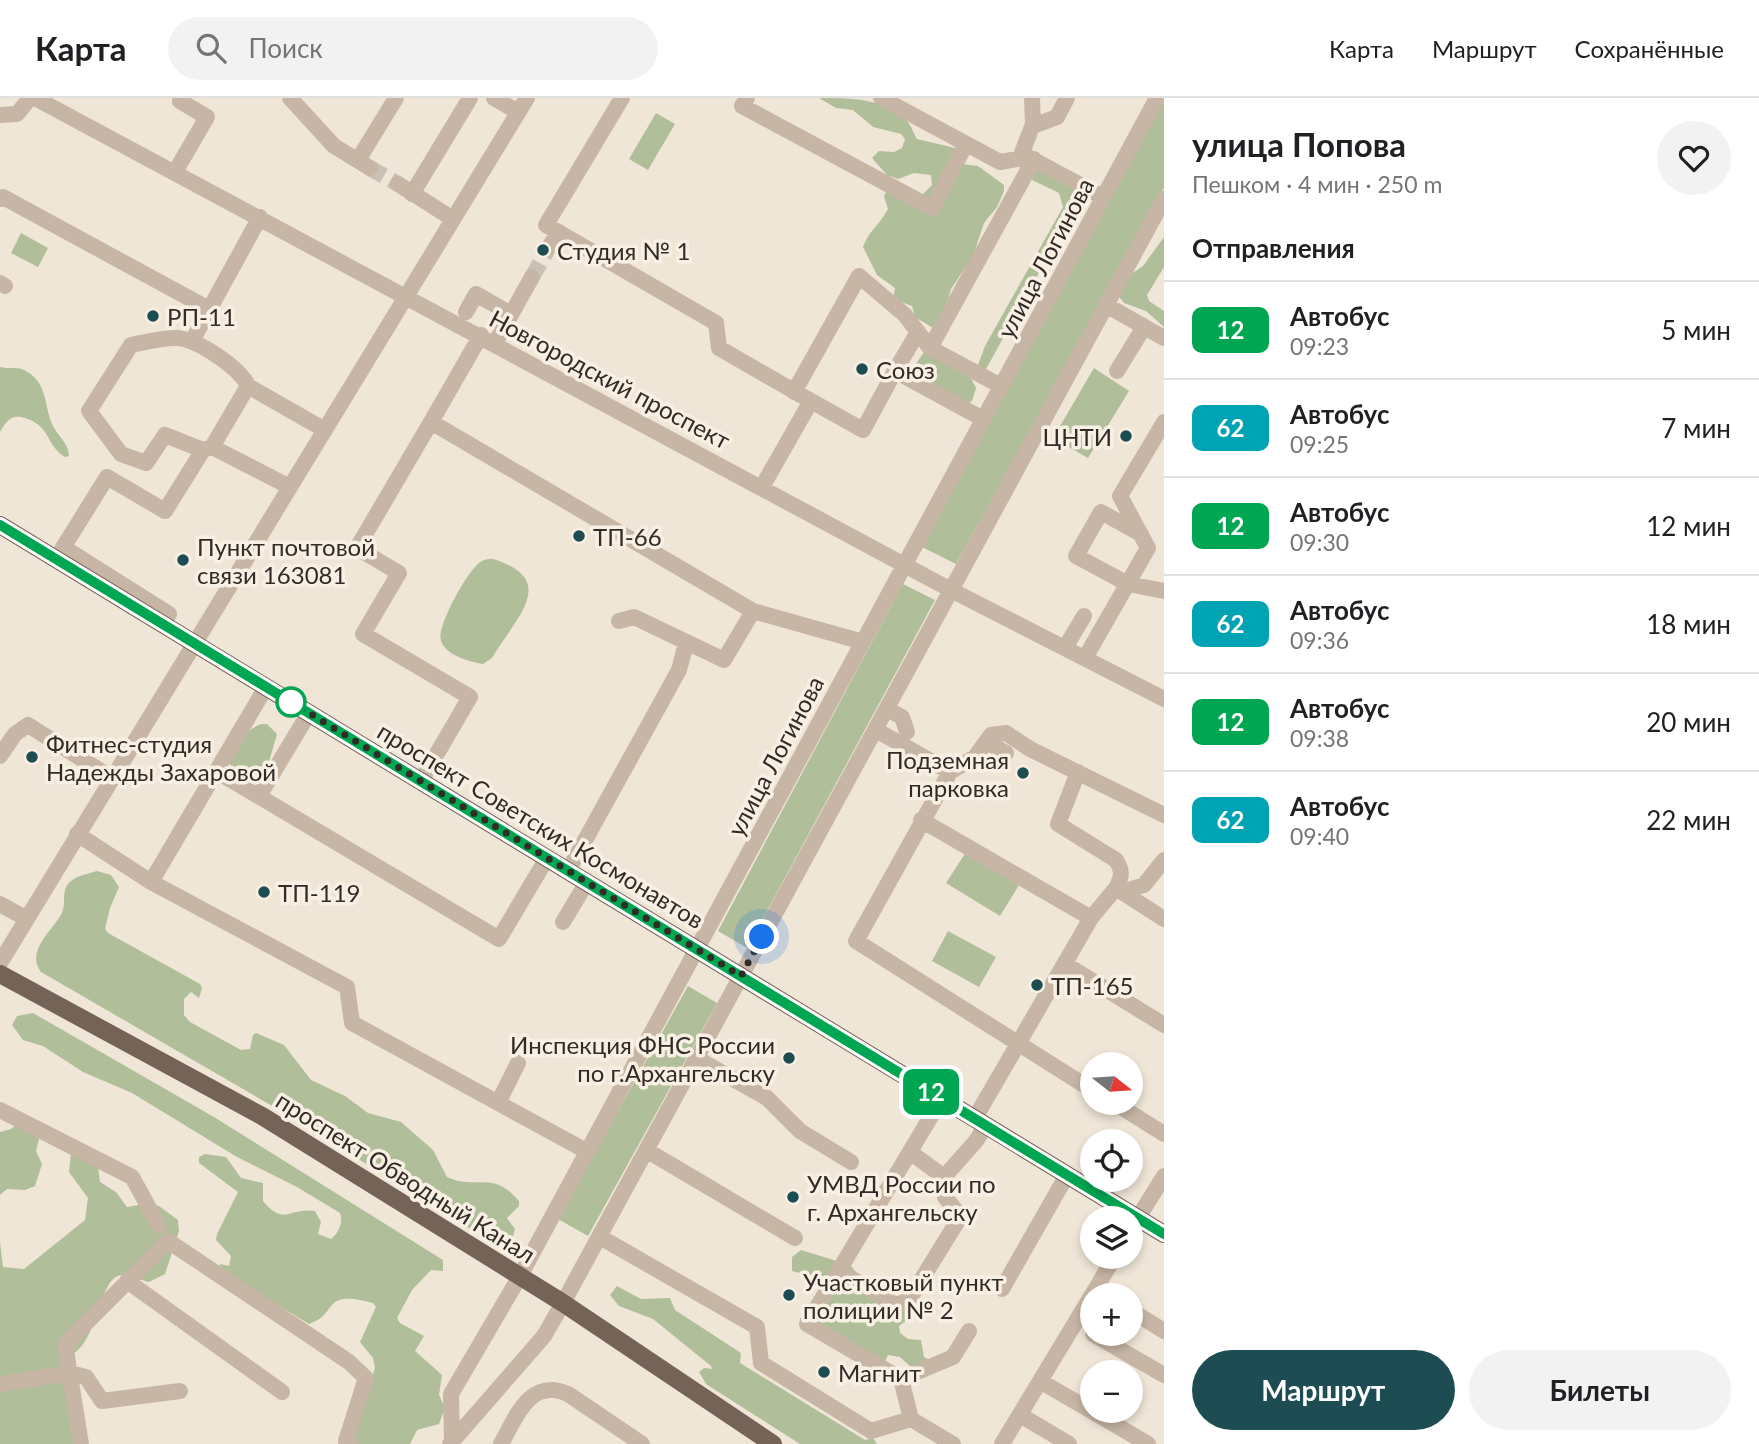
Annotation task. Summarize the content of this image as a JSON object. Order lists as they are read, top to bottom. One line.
{"streets":{"main road":["проспект Советских Космонавтов","проспект Обводный Канал"],"street":["улица Логинова","Новгородский проспект"]},"crossings":[["улица Логинова","Новгородский проспект"],["улица Логинова","проспект Советских Космонавтов"],["улица Логинова","проспект Обводный Канал"]],"places":["Студия № 1","РП-11","Союз","ЦНТИ","ТП-66","Пункт почтовой связи 163081","Фитнес-студия Надежды Захаровой","Подземная парковка","ТП-119","ТП-165","Инспекция ФНС России по г.Архангельску","УМВД России по г. Архангельску","Участковый пункт полиции № 2","Магнит"],"lines":["bus line 12"],"north":"right","page":{"header":"Карта","search":"Поиск","nav":["Карта","Маршрут","Сохранённые"],"on_map":"12","heading":[["улица Попова","Пешком · 4 мин · 250 m"],"Отправления"],"list":[{"mark":"12","name":"Автобус","note":"09:23","value":"5 мин"},{"mark":"62","name":"Автобус","note":"09:25","value":"7 мин"},{"mark":"12","name":"Автобус","note":"09:30","value":"12 мин"},{"mark":"62","name":"Автобус","note":"09:36","value":"18 мин"},{"mark":"12","name":"Автобус","note":"09:38","value":"20 мин"},{"mark":"62","name":"Автобус","note":"09:40","value":"22 мин"}],"map_buttons":["+","−"],"buttons":["Маршрут","Билеты"]}}
